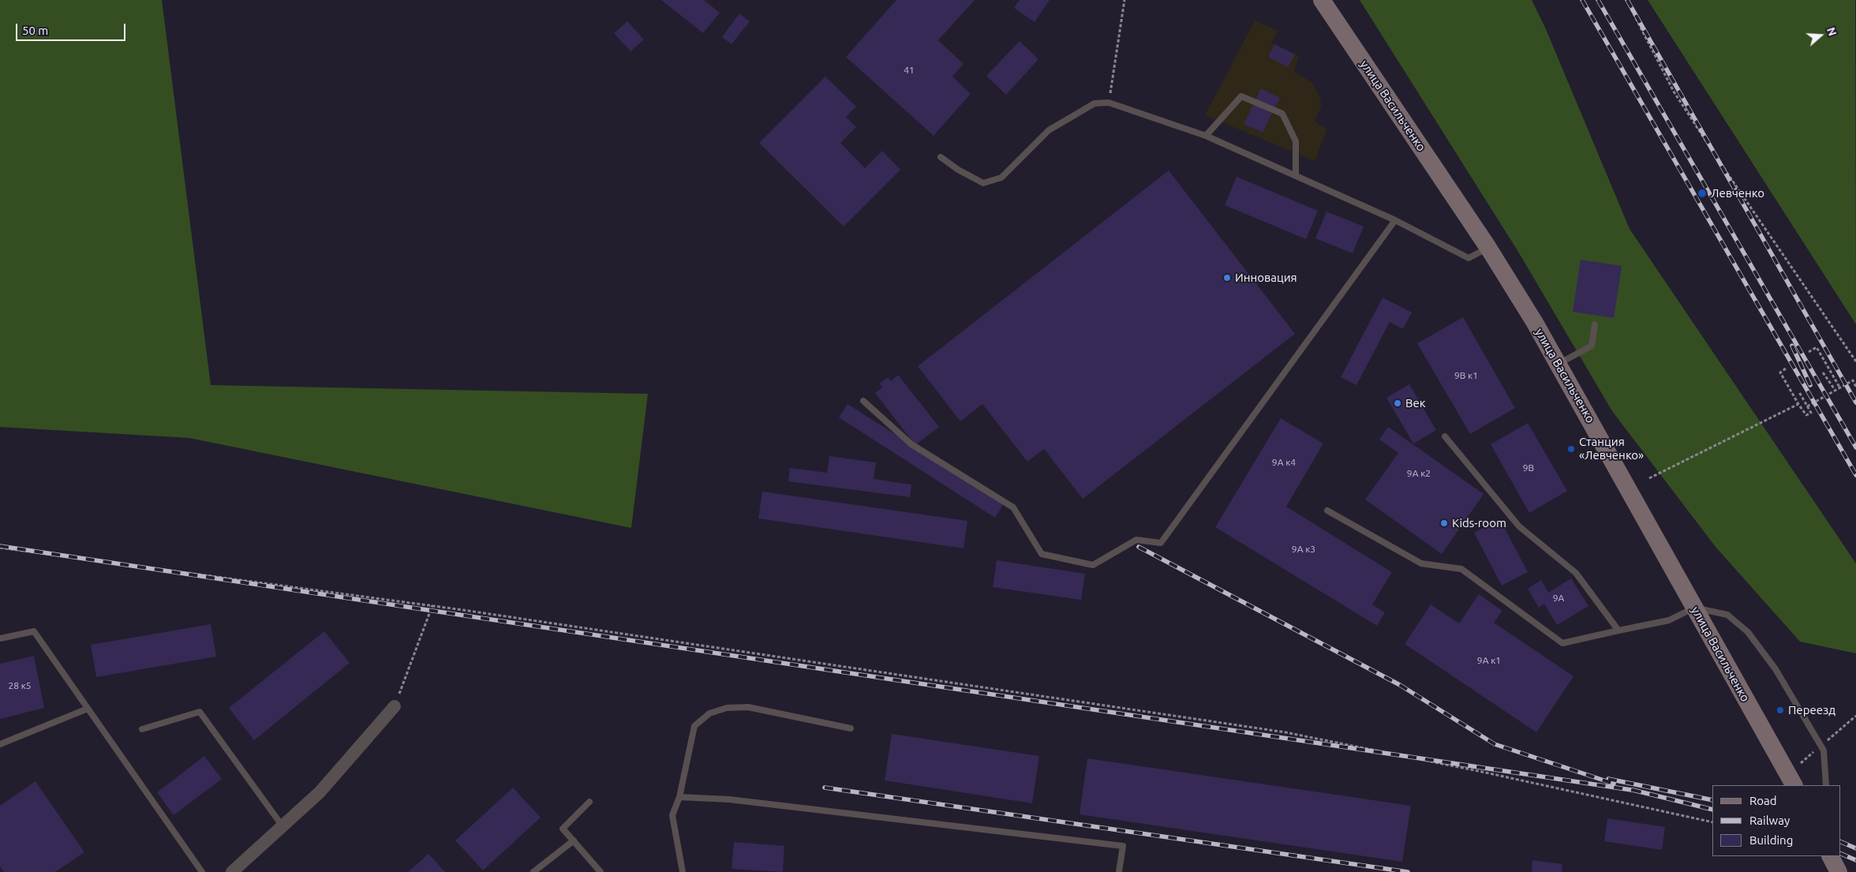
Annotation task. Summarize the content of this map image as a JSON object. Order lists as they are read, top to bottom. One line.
{"streets":{"main road":["улица Васильченко"]},"places":["Левченко","Инновация","Век","Станция «Левченко»","Kids-room","Переезд"],"house_numbers":["41","9В к1","9А к4","9В","9А к2","9А к3","9А","9А к1","28 к5"],"legend":["Road","Railway","Building"],"scale_bar":"50 m","north":"right"}
